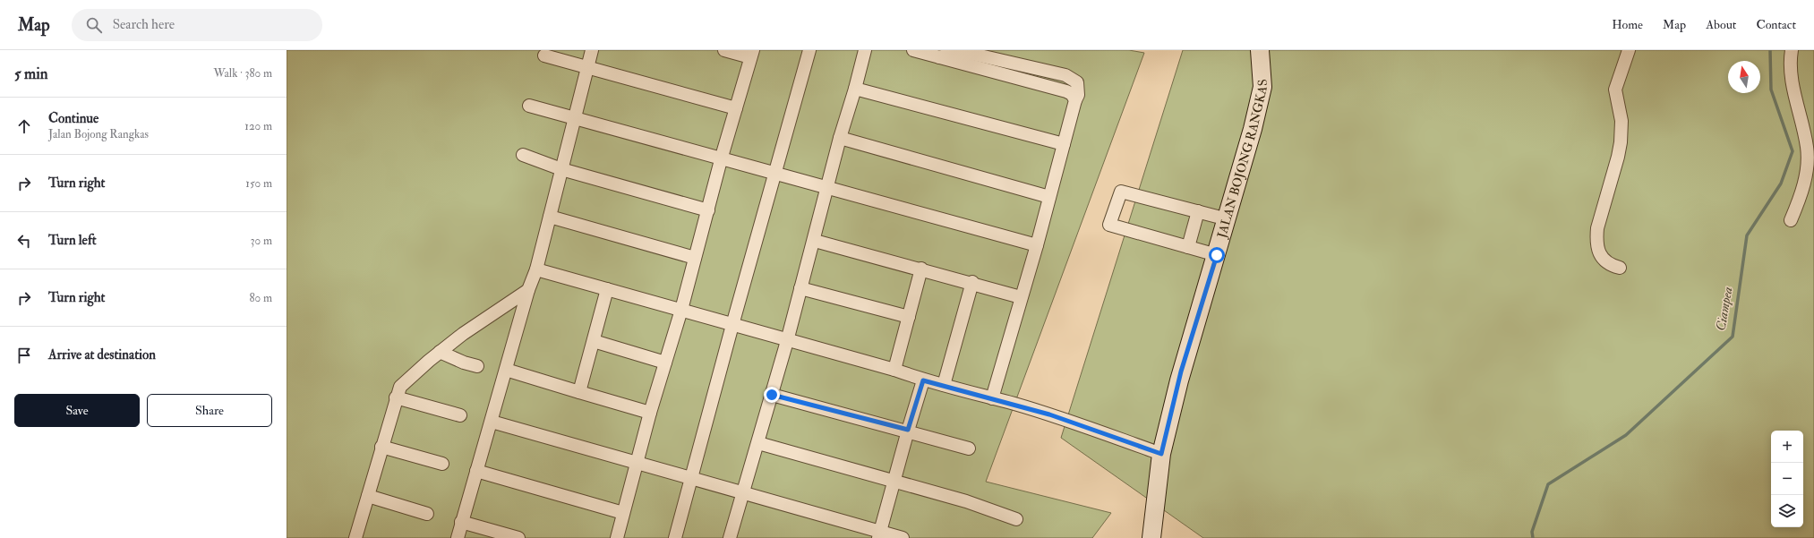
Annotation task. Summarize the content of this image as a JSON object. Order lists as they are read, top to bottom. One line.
{"streets":{"main road":["JALAN BOJONG RANGKAS"]},"water":["Ciampea"],"north":"top","page":{"header":"Map","search":"Search here","nav":["Home","Map","About","Contact"],"heading":["5 min","Walk · 380 m"],"list":[["Continue","Jalan Bojong Rangkas","120 m"],["Turn right","150 m"],["Turn left","30 m"],["Turn right","80 m"],"Arrive at destination"],"buttons":["Save","Share"],"map_buttons":["+","−"]}}
